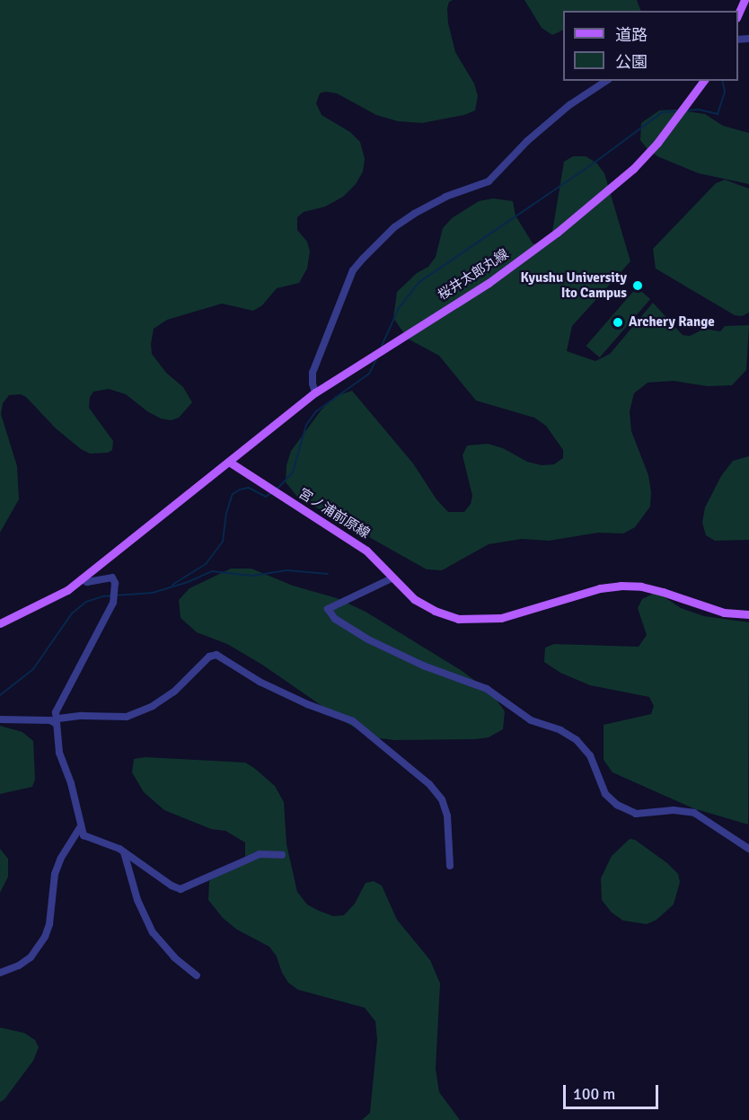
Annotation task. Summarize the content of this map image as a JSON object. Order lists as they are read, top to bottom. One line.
{"streets":{"main road":["桜井太郎丸線","宮ノ浦前原線"]},"crossings":[["桜井太郎丸線","宮ノ浦前原線"]],"places":["Kyushu University Ito Campus","Archery Range"],"legend":["道路","公園"],"scale_bar":"100 m"}
